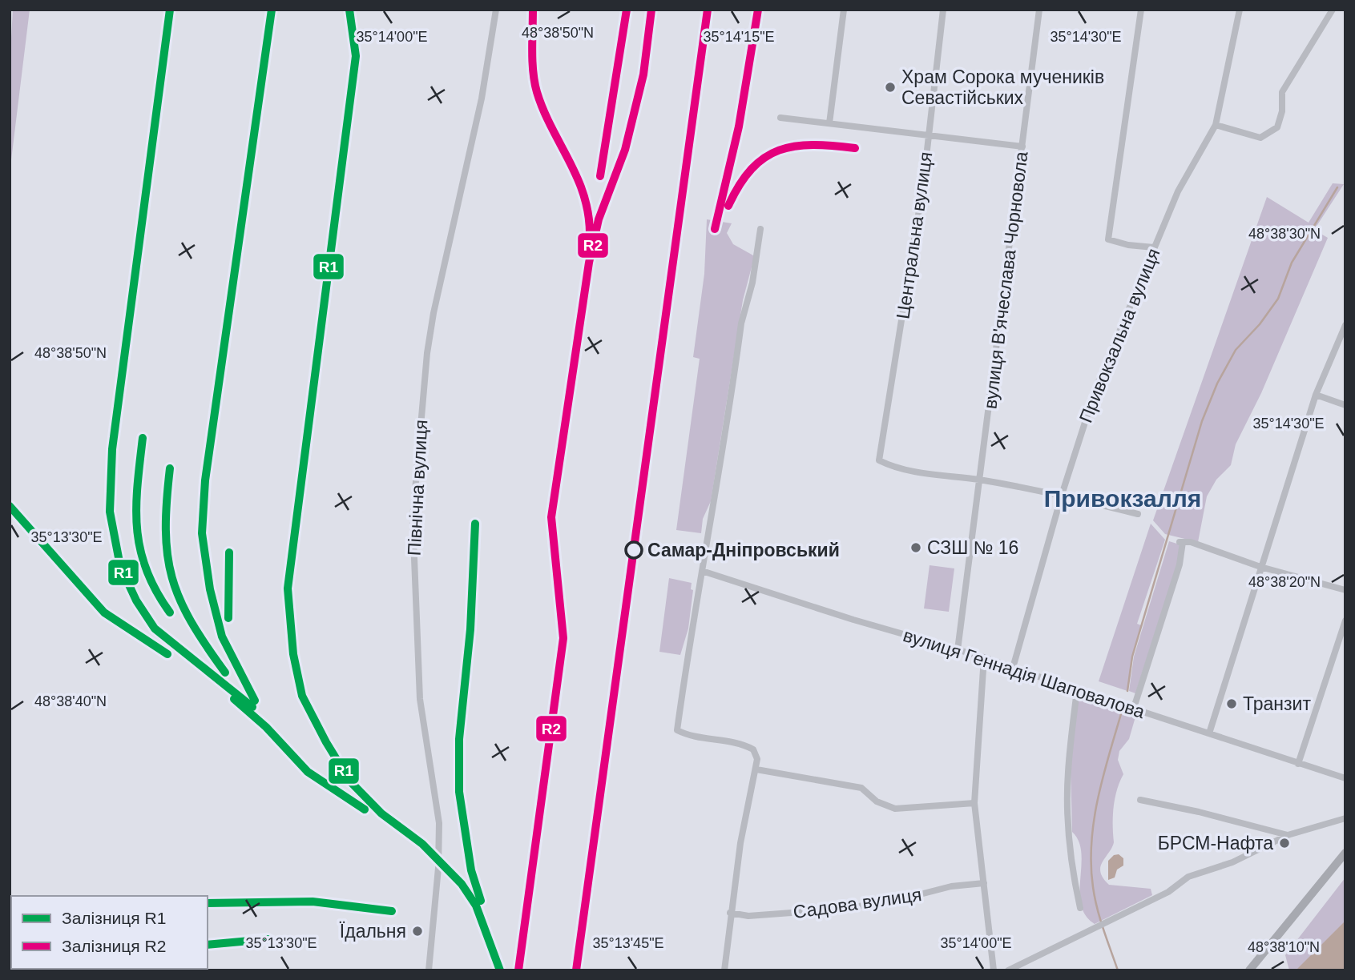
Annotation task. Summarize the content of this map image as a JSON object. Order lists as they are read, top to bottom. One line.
{"streets":{"street":["Центральна вулиця","вулиця В'ячеслава Чорновола","Привокзальна вулиця","Північна вулиця","вулиця Геннадія Шаповалова","Садова вулиця"]},"crossings":[["Центральна вулиця","вулиця В'ячеслава Чорновола"],["вулиця В'ячеслава Чорновола","вулиця Геннадія Шаповалова"],["Привокзальна вулиця","вулиця Геннадія Шаповалова"]],"districts":["Привокзалля"],"places":["Храм Сорока мучеників Севастійських","СЗШ № 16","Самар-Дніпровський","Транзит","БРСМ-Нафта","Їдальня"],"lines":["rail line R1","rail line R2"],"legend":["Залізниця R1","Залізниця R2"],"coordinates":["48°38'50\"N","35°14'00\"E","35°14'15\"E","35°14'30\"E","48°38'30\"N","35°13'30\"E","48°38'20\"N","48°38'40\"N","35°13'45\"E","48°38'10\"N"]}
